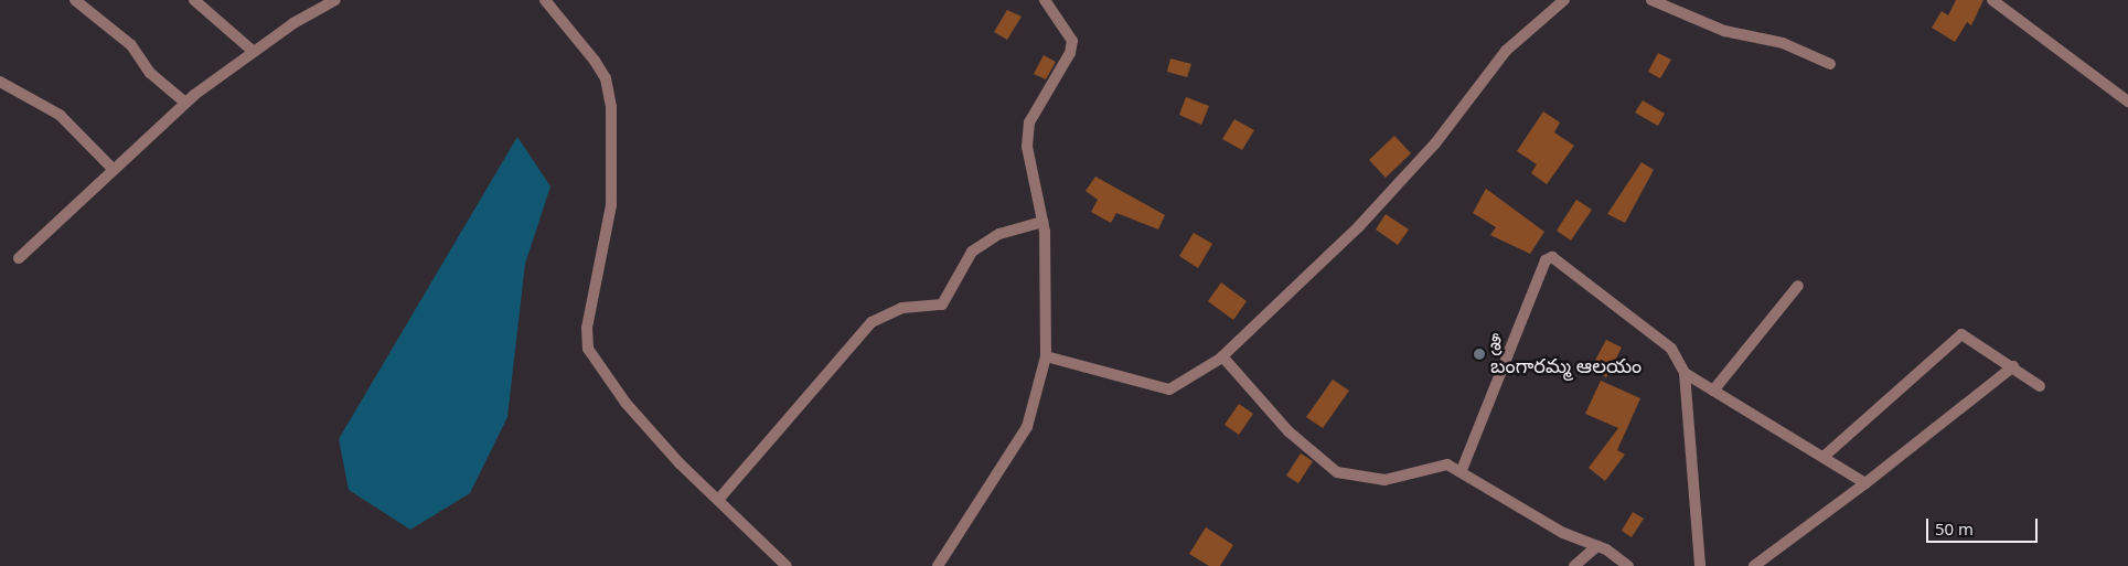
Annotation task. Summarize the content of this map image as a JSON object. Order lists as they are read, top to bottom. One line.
{"places":["శ్రీ బంగారమ్మ ఆలయం"],"scale_bar":"50 m"}
